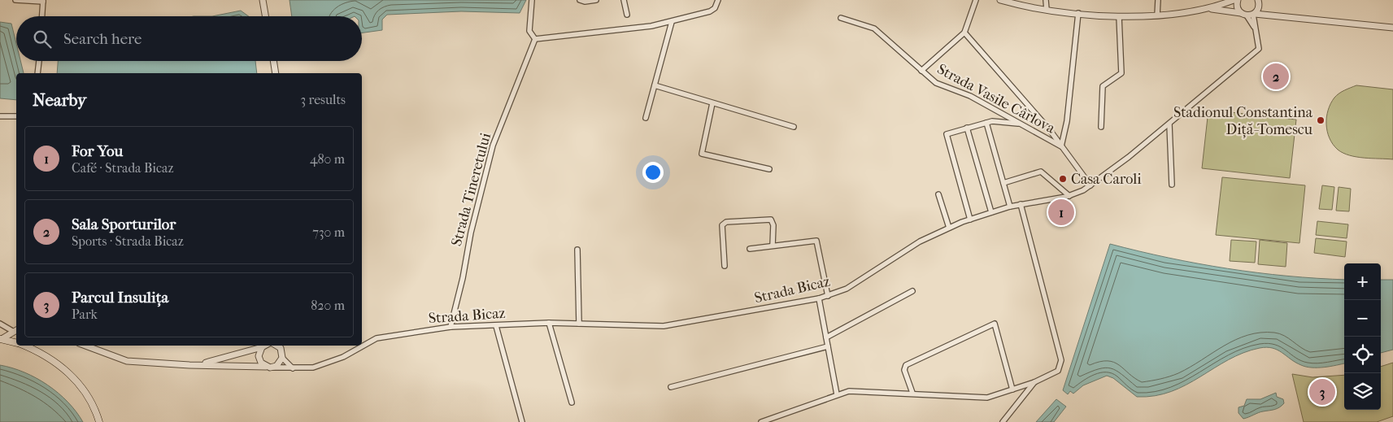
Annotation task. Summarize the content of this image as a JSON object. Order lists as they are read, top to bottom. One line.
{"streets":{"street":["Strada Vasile Cârlova","Strada Tineretului","Strada Bicaz"]},"crossings":[["Strada Tineretului","Strada Bicaz"]],"places":["Stadionul Constantina Diță-Tomescu","Casa Caroli"],"page":{"search":"Search here","pins":["2","1","3"],"heading":["Nearby","3 results"],"list":[{"mark":"1","name":"For You","note":"Café · Strada Bicaz","value":"480 m"},{"mark":"2","name":"Sala Sporturilor","note":"Sports · Strada Bicaz","value":"730 m"},{"mark":"3","name":"Parcul Insulița","note":"Park","value":"820 m"}],"map_buttons":["+","−"]}}
